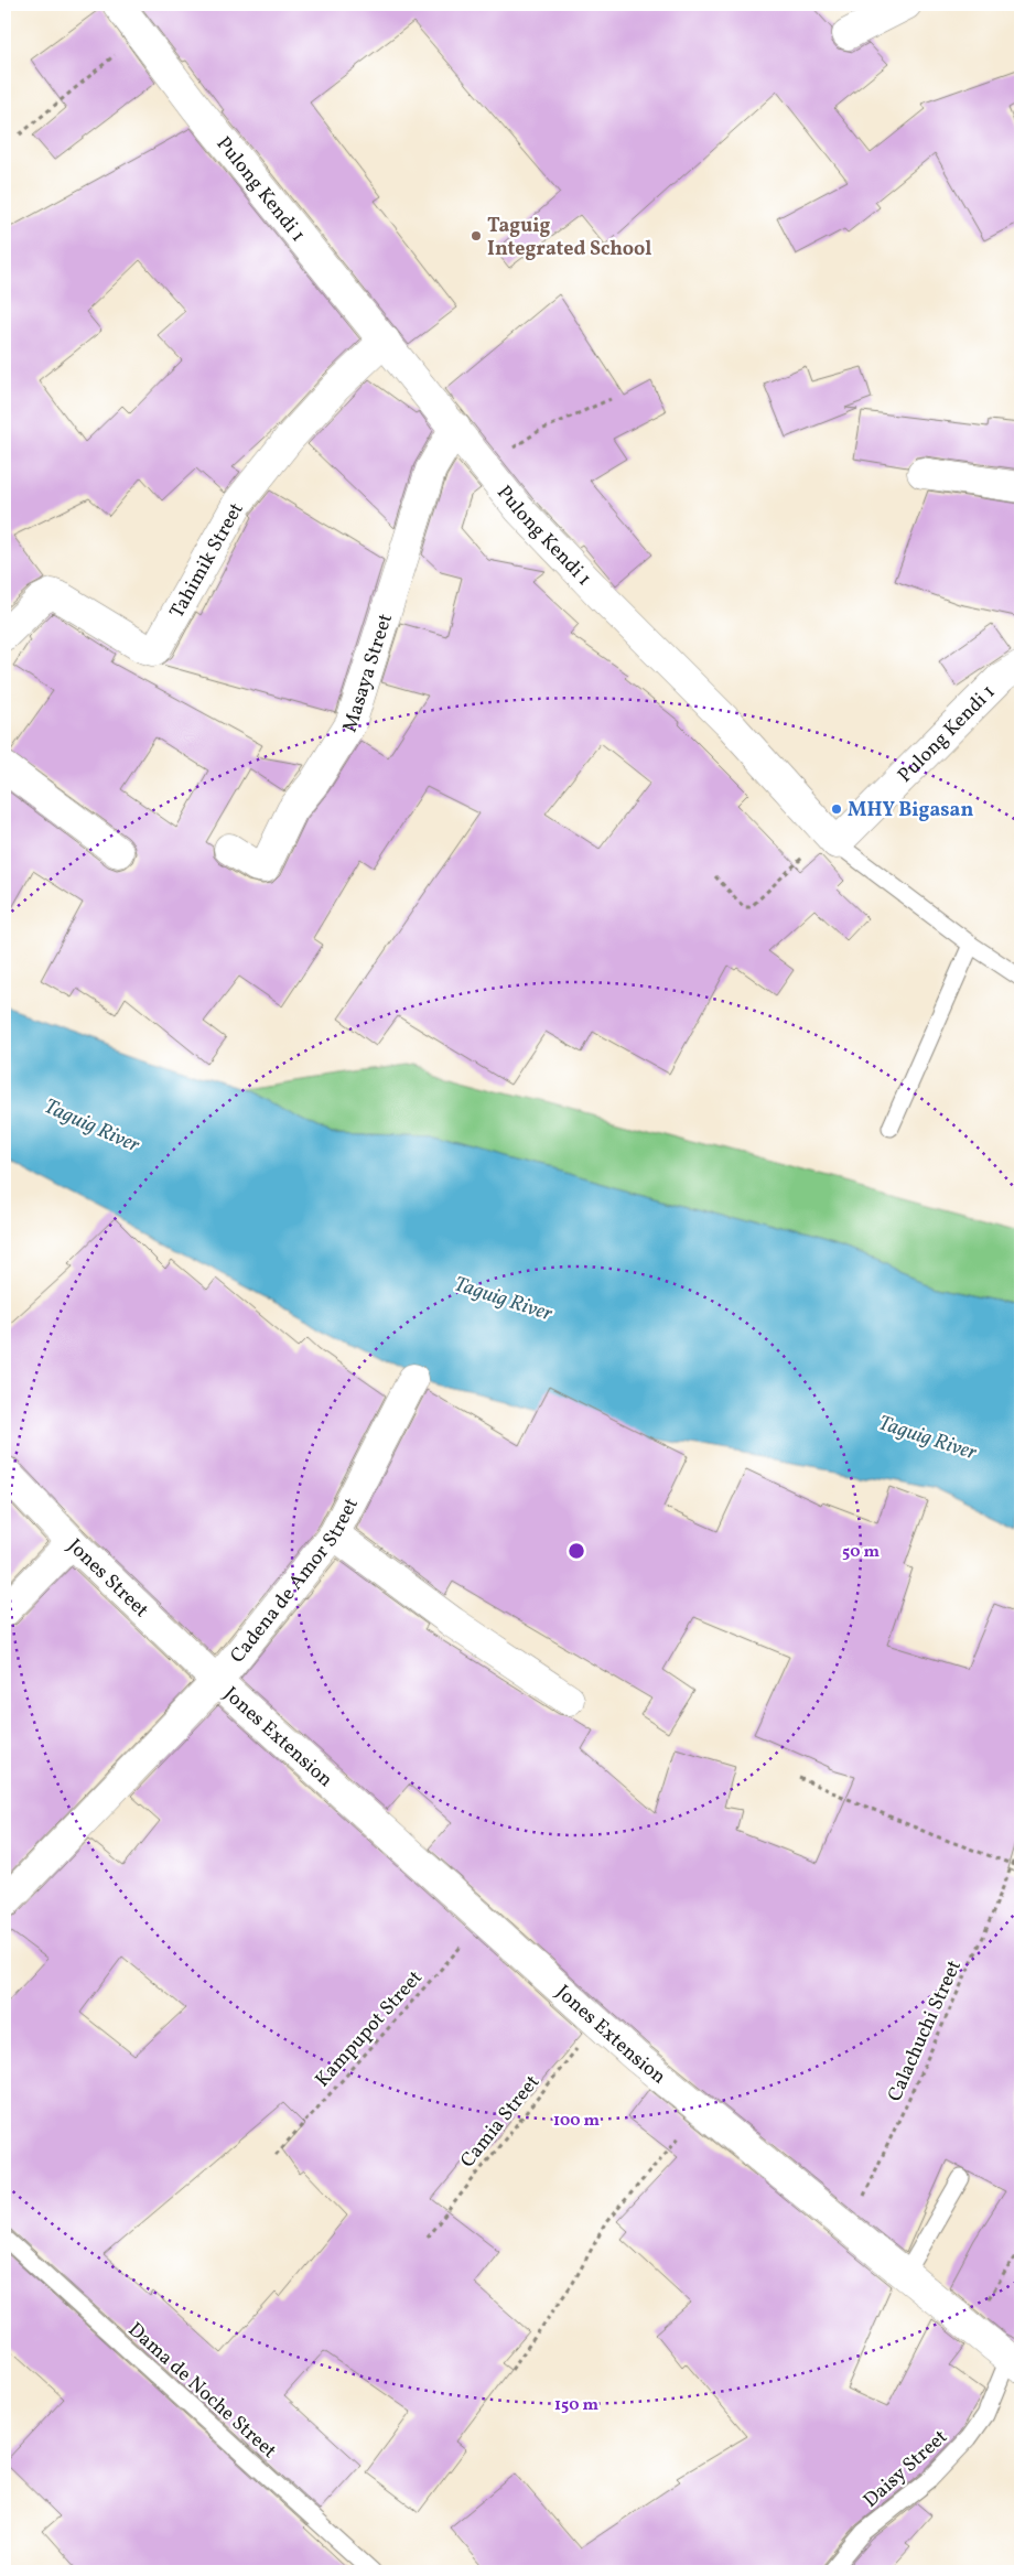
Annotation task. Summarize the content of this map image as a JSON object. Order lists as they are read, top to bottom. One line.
{"streets":{"street":["Pulong Kendi 1","Tahimik Street","Masaya Street","Jones Street","Cadena de Amor Street","Jones Extension"],"lane":["Dama de Noche Street","Daisy Street"],"path":["Kampupot Street","Calachuchi Street","Camia Street"]},"crossings":[["Pulong Kendi 1","Tahimik Street"],["Pulong Kendi 1","Masaya Street"],["Jones Street","Cadena de Amor Street"],["Jones Street","Jones Extension"],["Cadena de Amor Street","Jones Extension"],["Jones Extension","Kampupot Street"],["Jones Extension","Calachuchi Street"],["Jones Extension","Camia Street"],["Jones Extension","Daisy Street"]],"water":["Taguig River"],"places":["Taguig Integrated School","MHY Bigasan"],"rings":["50 m","100 m","150 m"]}
